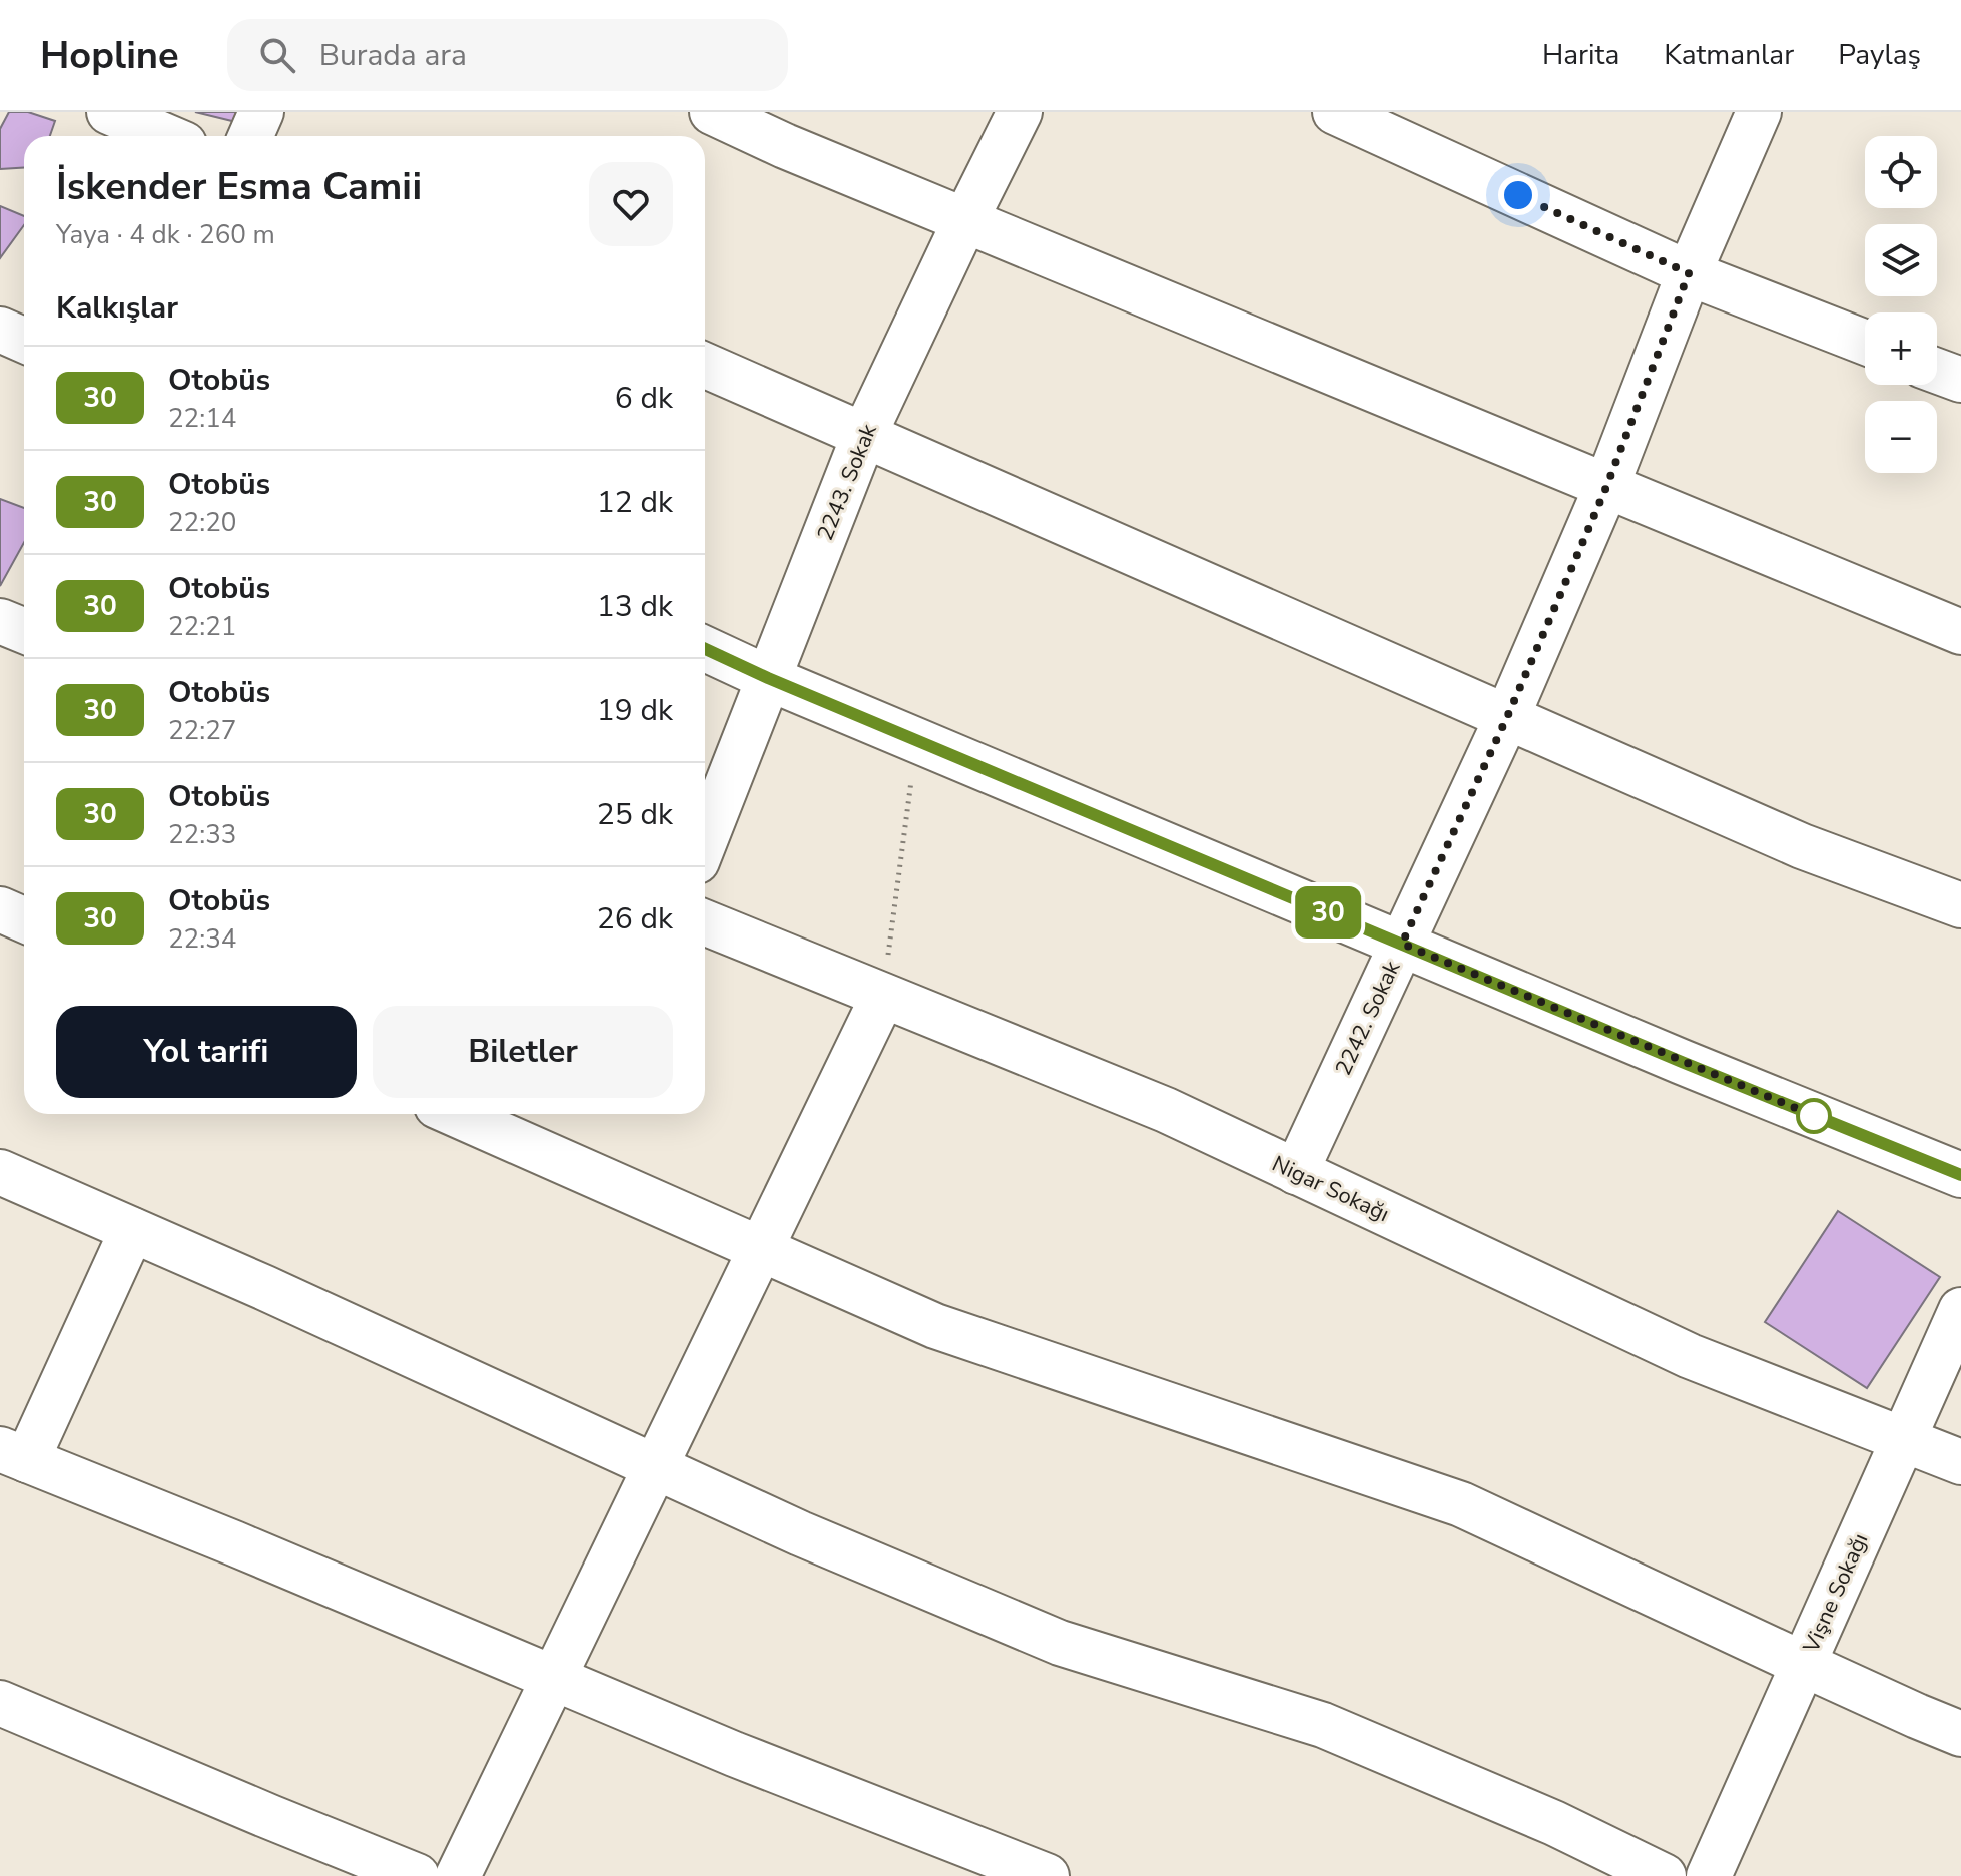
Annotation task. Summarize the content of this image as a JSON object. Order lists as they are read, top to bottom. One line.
{"streets":{"street":["2243. Sokak","2242. Sokak","Nigar Sokağı","Vişne Sokağı"]},"crossings":[["2242. Sokak","Nigar Sokağı"],["Nigar Sokağı","Vişne Sokağı"]],"lines":["bus line 30"],"page":{"header":"Hopline","search":"Burada ara","nav":["Harita","Katmanlar","Paylaş"],"on_map":"30","map_buttons":["+","−"],"heading":[["İskender Esma Camii","Yaya · 4 dk · 260 m"],"Kalkışlar"],"list":[{"mark":"30","name":"Otobüs","note":"22:14","value":"6 dk"},{"mark":"30","name":"Otobüs","note":"22:20","value":"12 dk"},{"mark":"30","name":"Otobüs","note":"22:21","value":"13 dk"},{"mark":"30","name":"Otobüs","note":"22:27","value":"19 dk"},{"mark":"30","name":"Otobüs","note":"22:33","value":"25 dk"},{"mark":"30","name":"Otobüs","note":"22:34","value":"26 dk"}],"buttons":["Yol tarifi","Biletler"]}}
